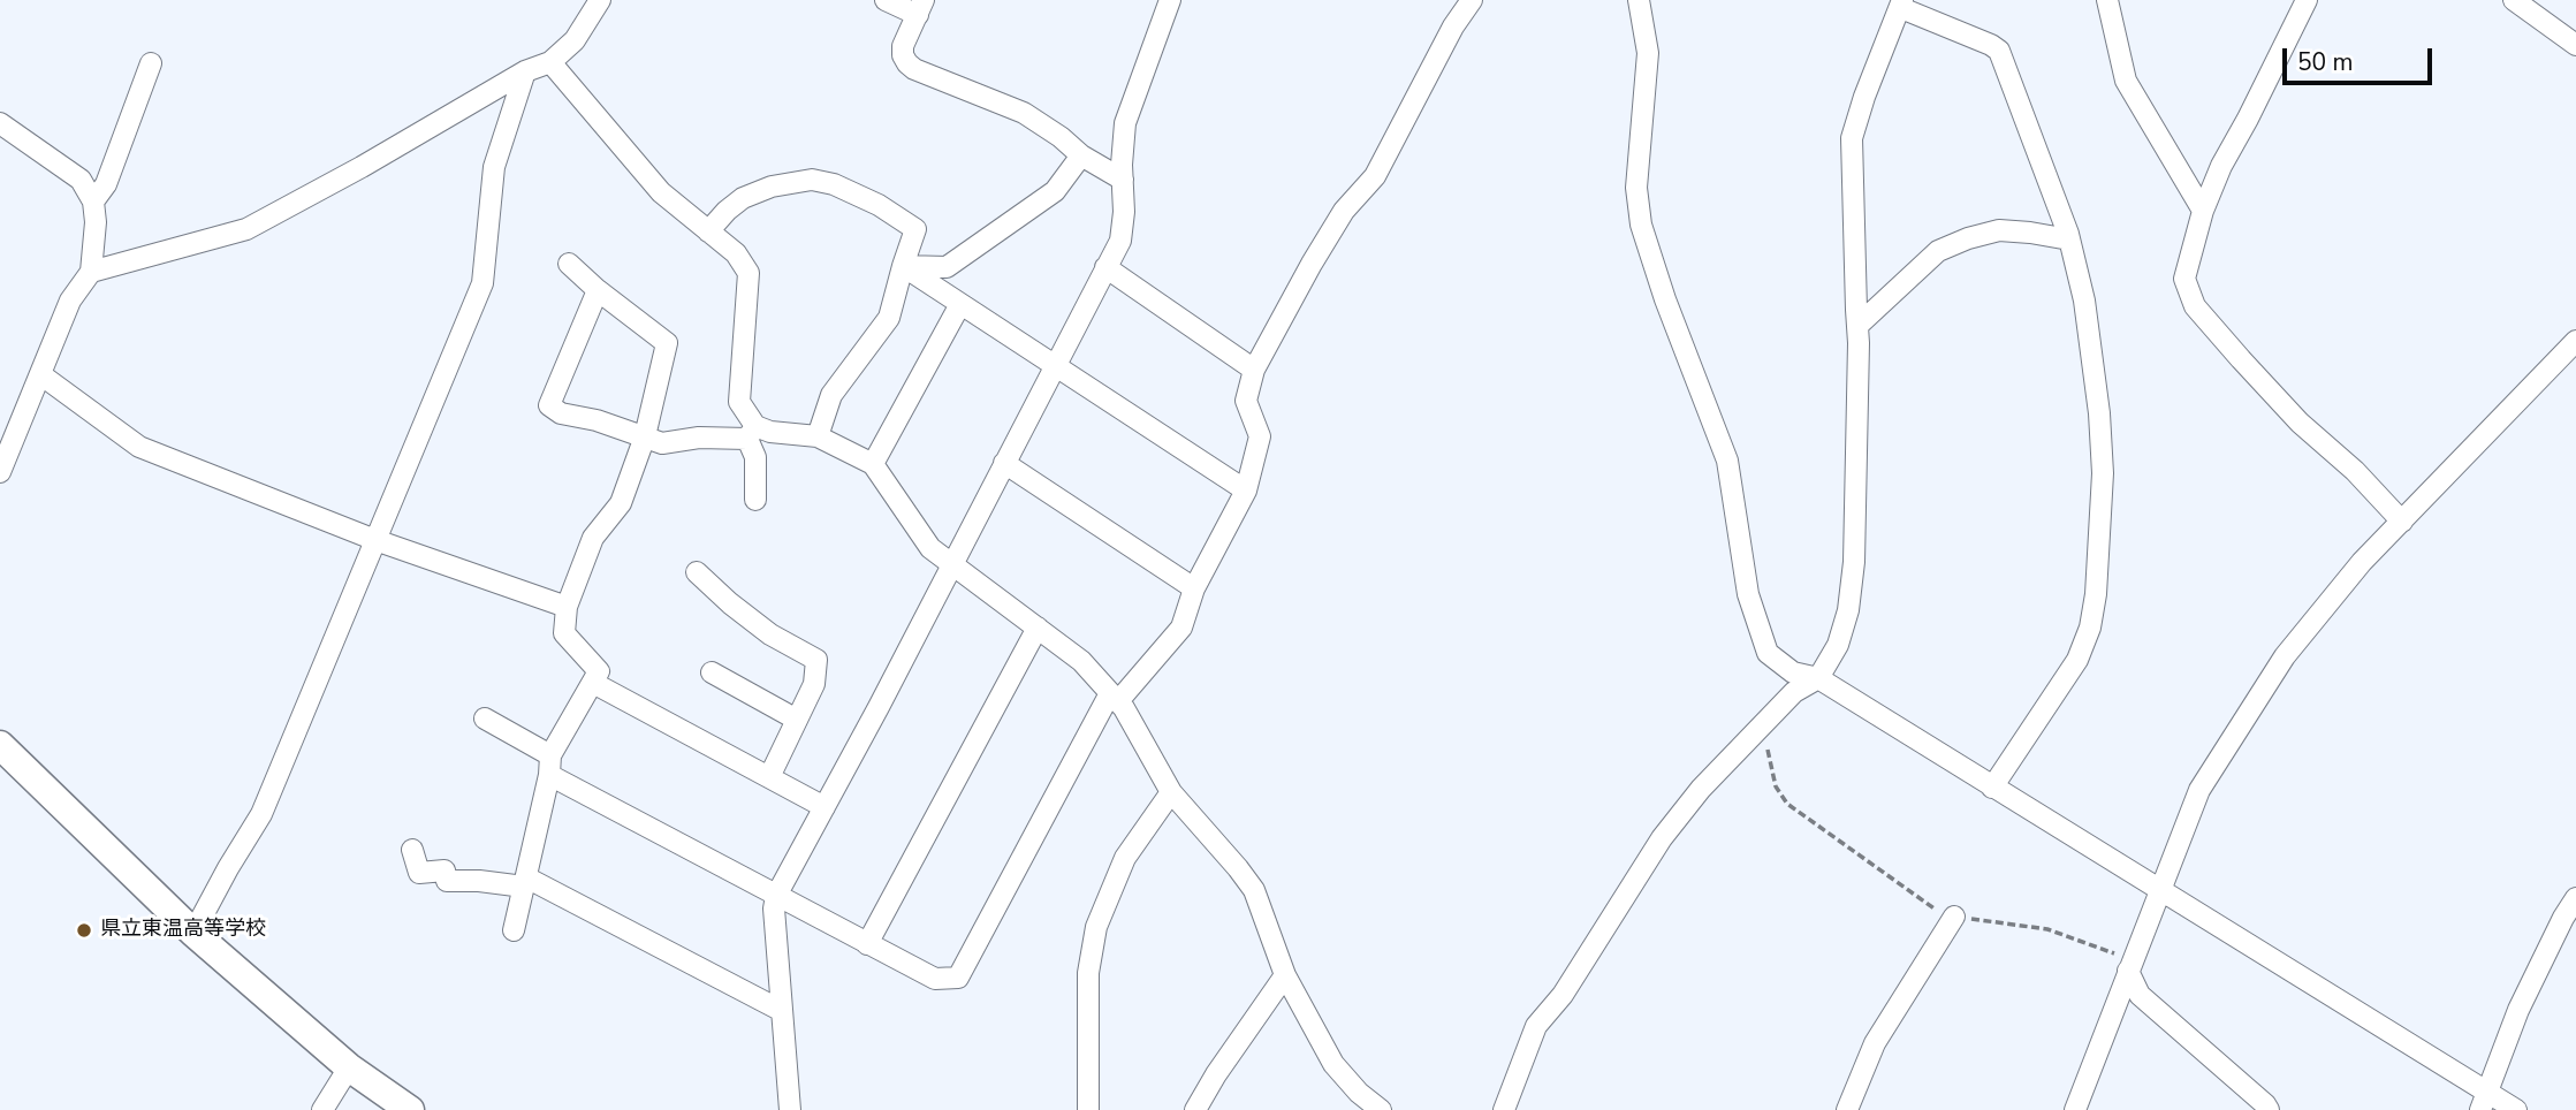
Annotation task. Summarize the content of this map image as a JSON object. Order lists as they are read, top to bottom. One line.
{"places":["県立東温高等学校"],"scale_bar":"50 m"}
